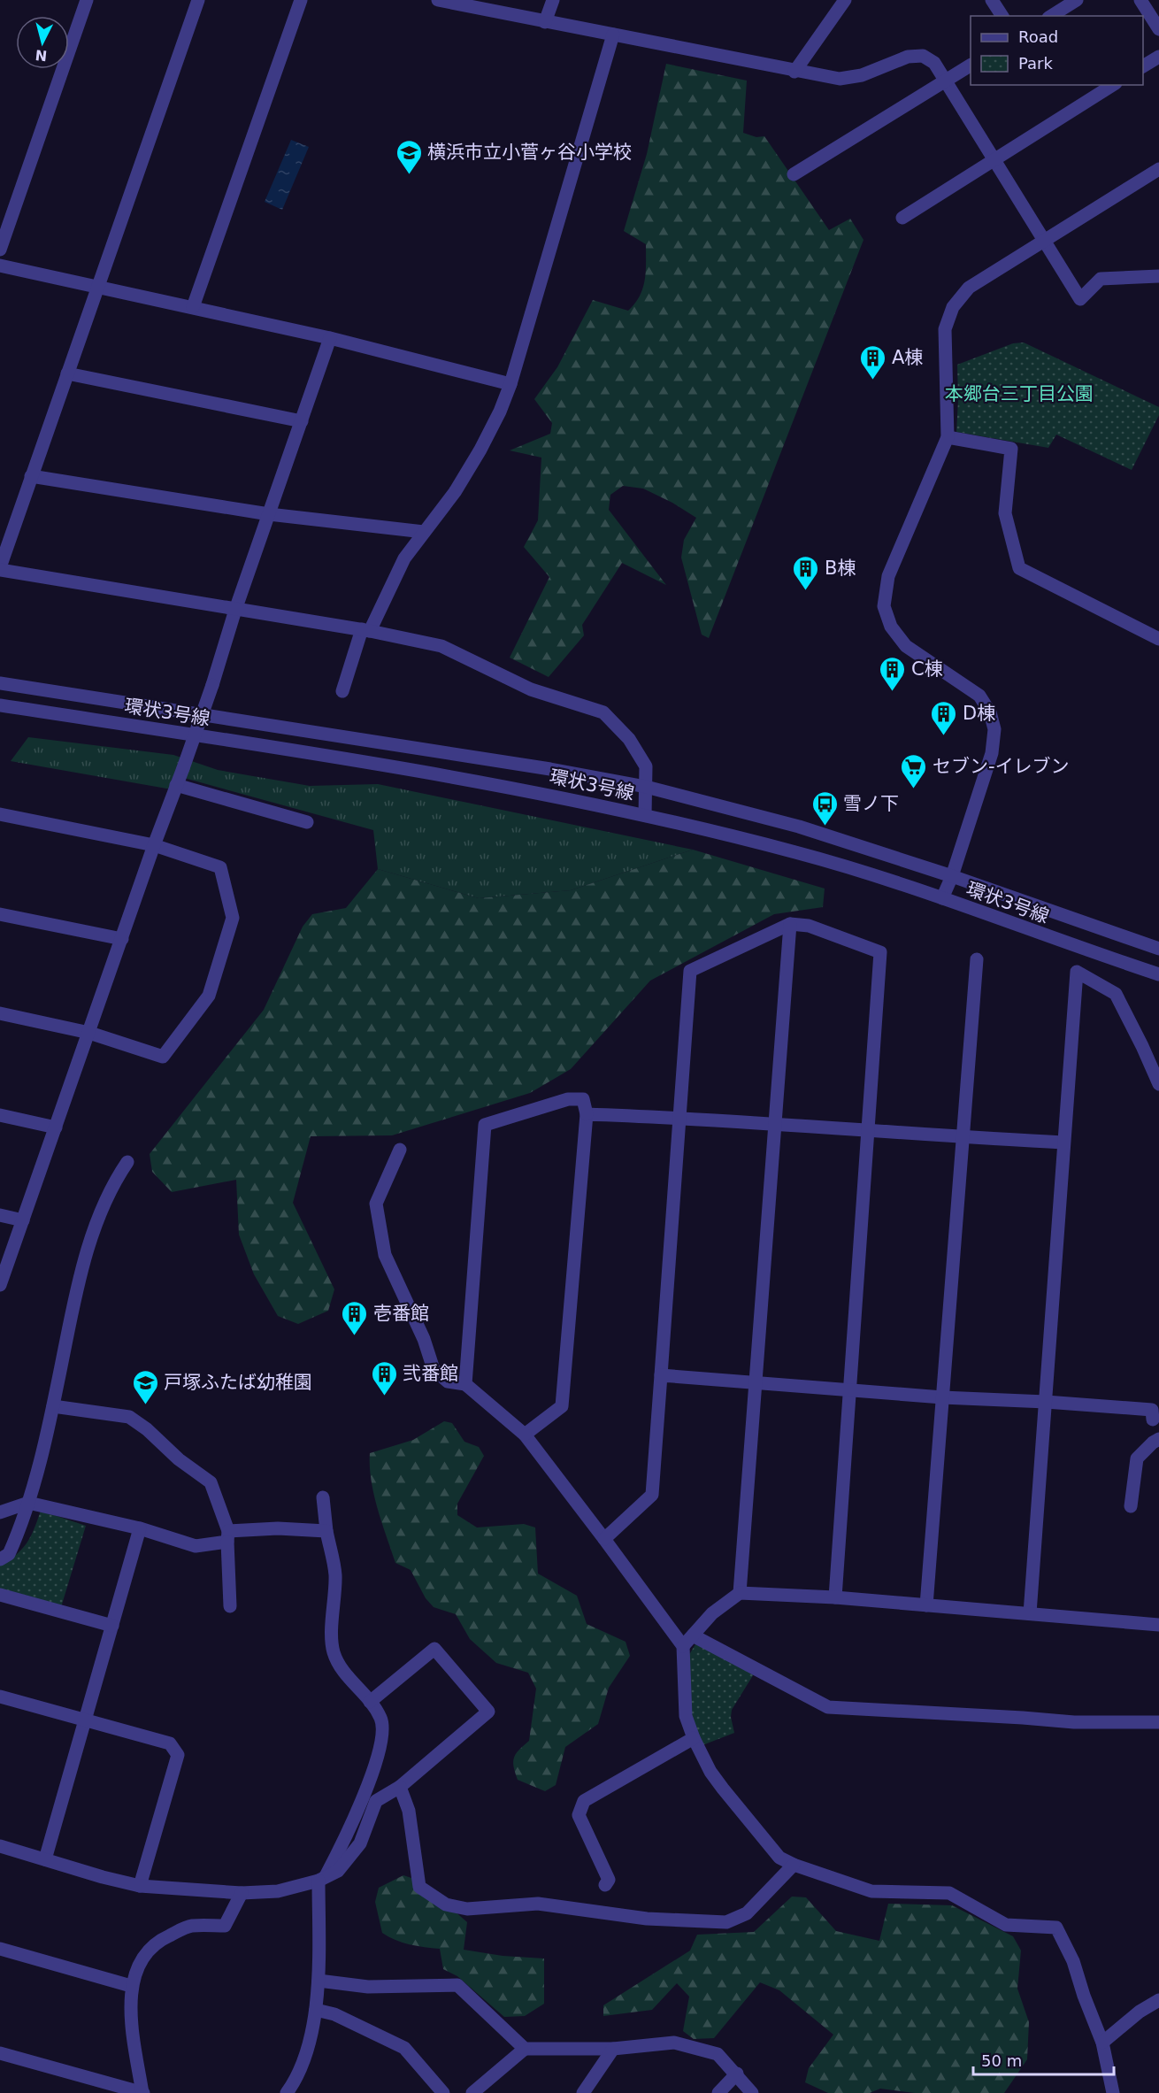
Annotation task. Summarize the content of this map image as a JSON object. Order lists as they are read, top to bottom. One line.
{"streets":{"street":["環状3号線"]},"parks":["本郷台三丁目公園"],"places":{"school or university":["横浜市立小菅ヶ谷小学校","戸塚ふたば幼稚園"],"building":["A棟","B棟","C棟","D棟","壱番館","弐番館"],"supermarket":["セブン-イレブン"],"bus stop":["雪ノ下"]},"legend":["Road","Park"],"scale_bar":"50 m","north":"bottom"}
